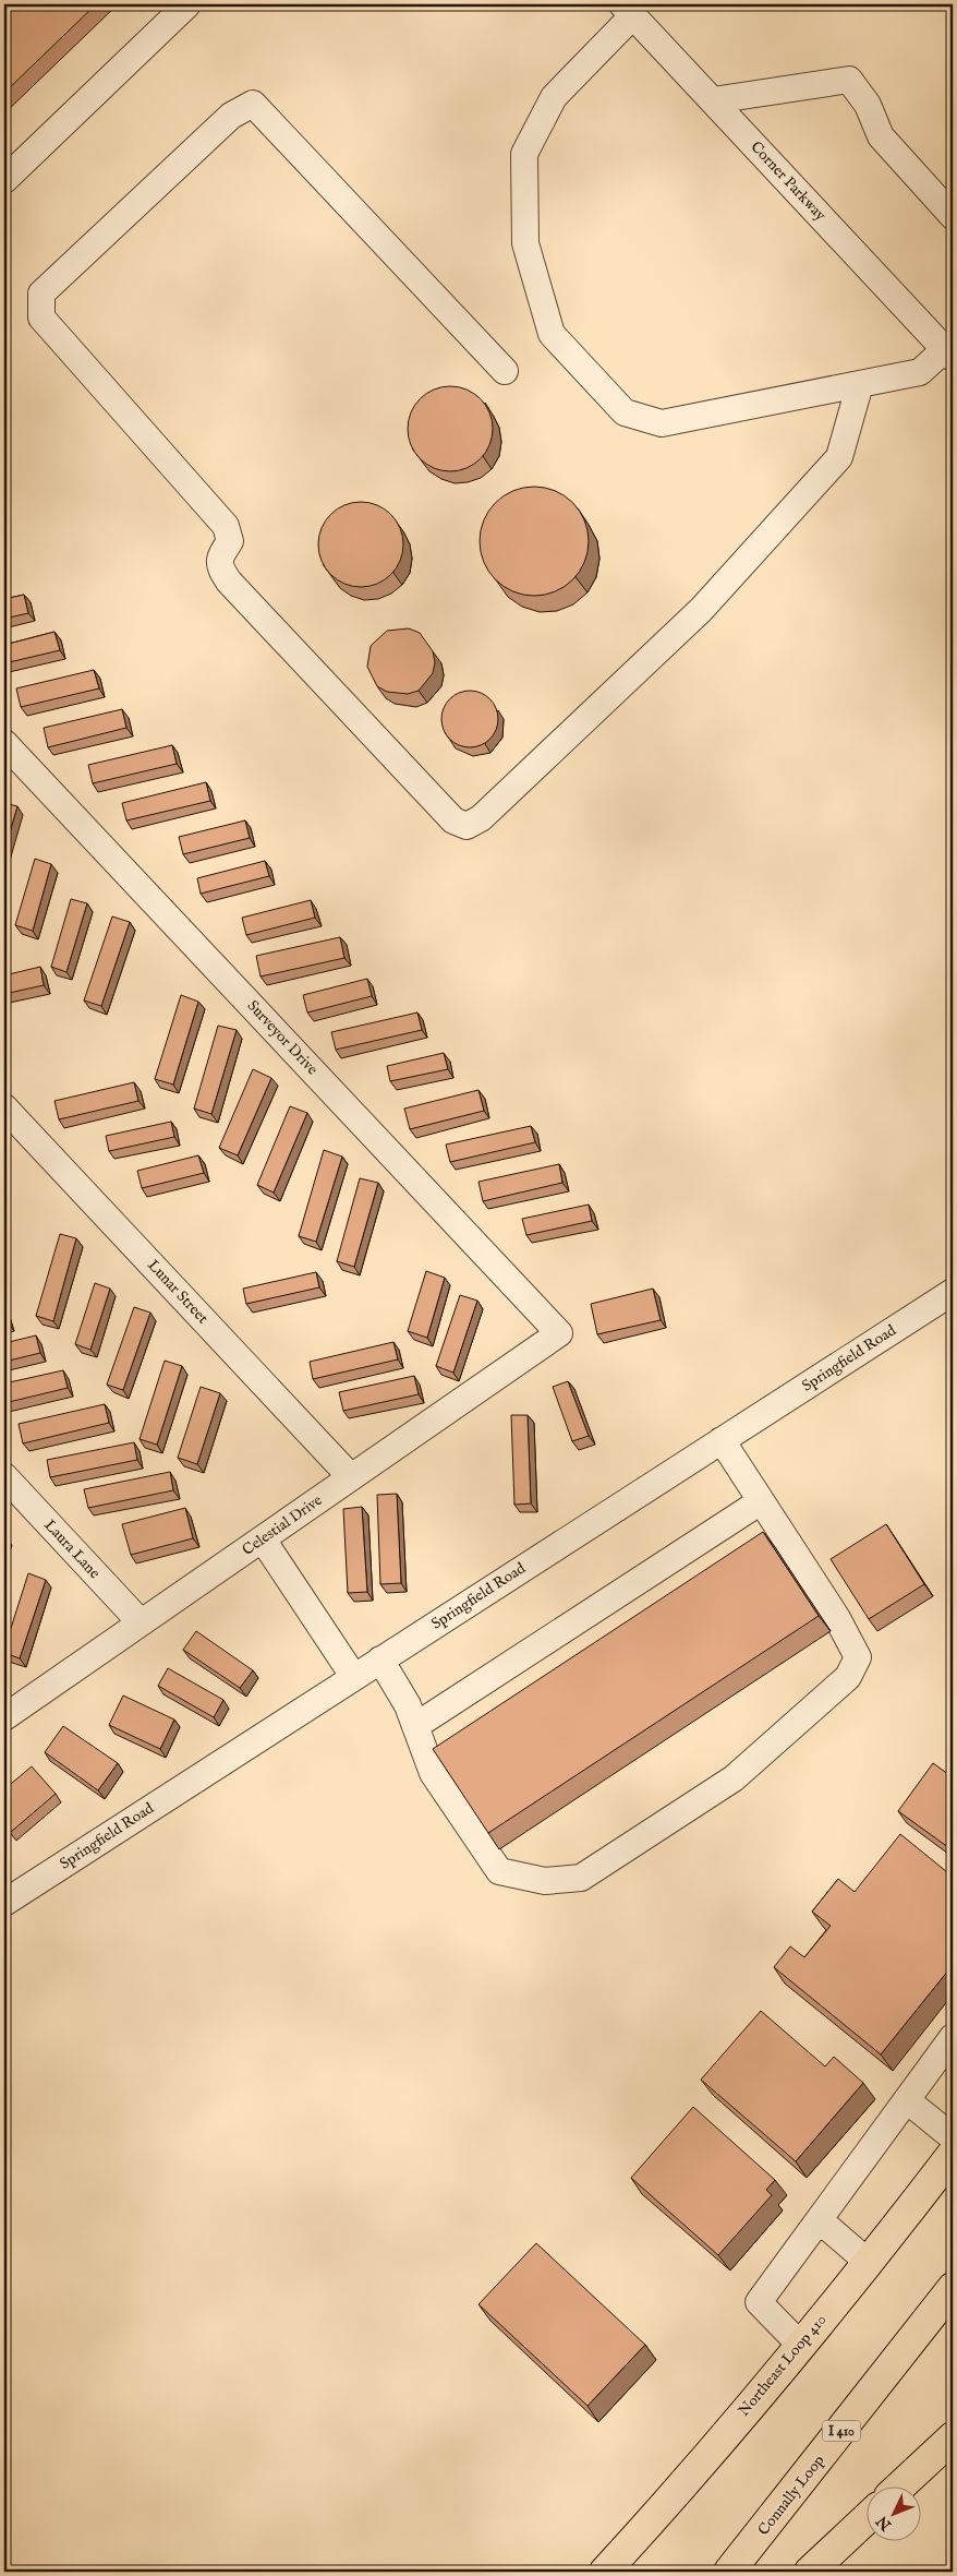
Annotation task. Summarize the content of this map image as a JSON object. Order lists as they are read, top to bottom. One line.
{"streets":{"main road":["Northeast Loop 410","I 410","Connally Loop"],"street":["Corner Parkway","Surveyor Drive","Lunar Street","Springfield Road","Celestial Drive","Laura Lane"]},"crossings":[["Surveyor Drive","Celestial Drive"],["Lunar Street","Celestial Drive"],["Celestial Drive","Laura Lane"]],"north":"bottom left"}
